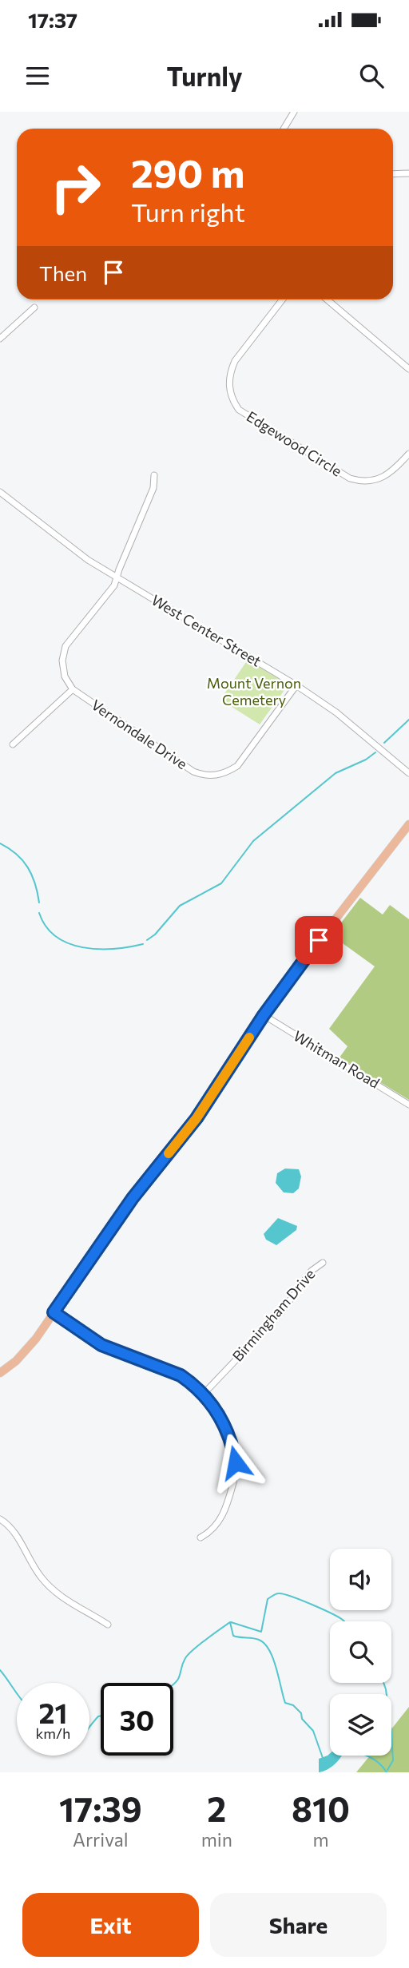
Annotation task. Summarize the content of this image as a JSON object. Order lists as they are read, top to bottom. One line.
{"streets":{"street":["Edgewood Circle","West Center Street","Vernondale Drive","Whitman Road","Birmingham Drive"]},"crossings":[["West Center Street","Vernondale Drive"]],"parks":["Mount Vernon Cemetery"],"page":{"status":"17:37","header":"Turnly","turn":["290 m","Turn right"],"then":"Then","speed":"21 km/h","limit":"30","eta":["17:39","Arrival","2","min","810","m"],"buttons":["Exit","Share"]}}
